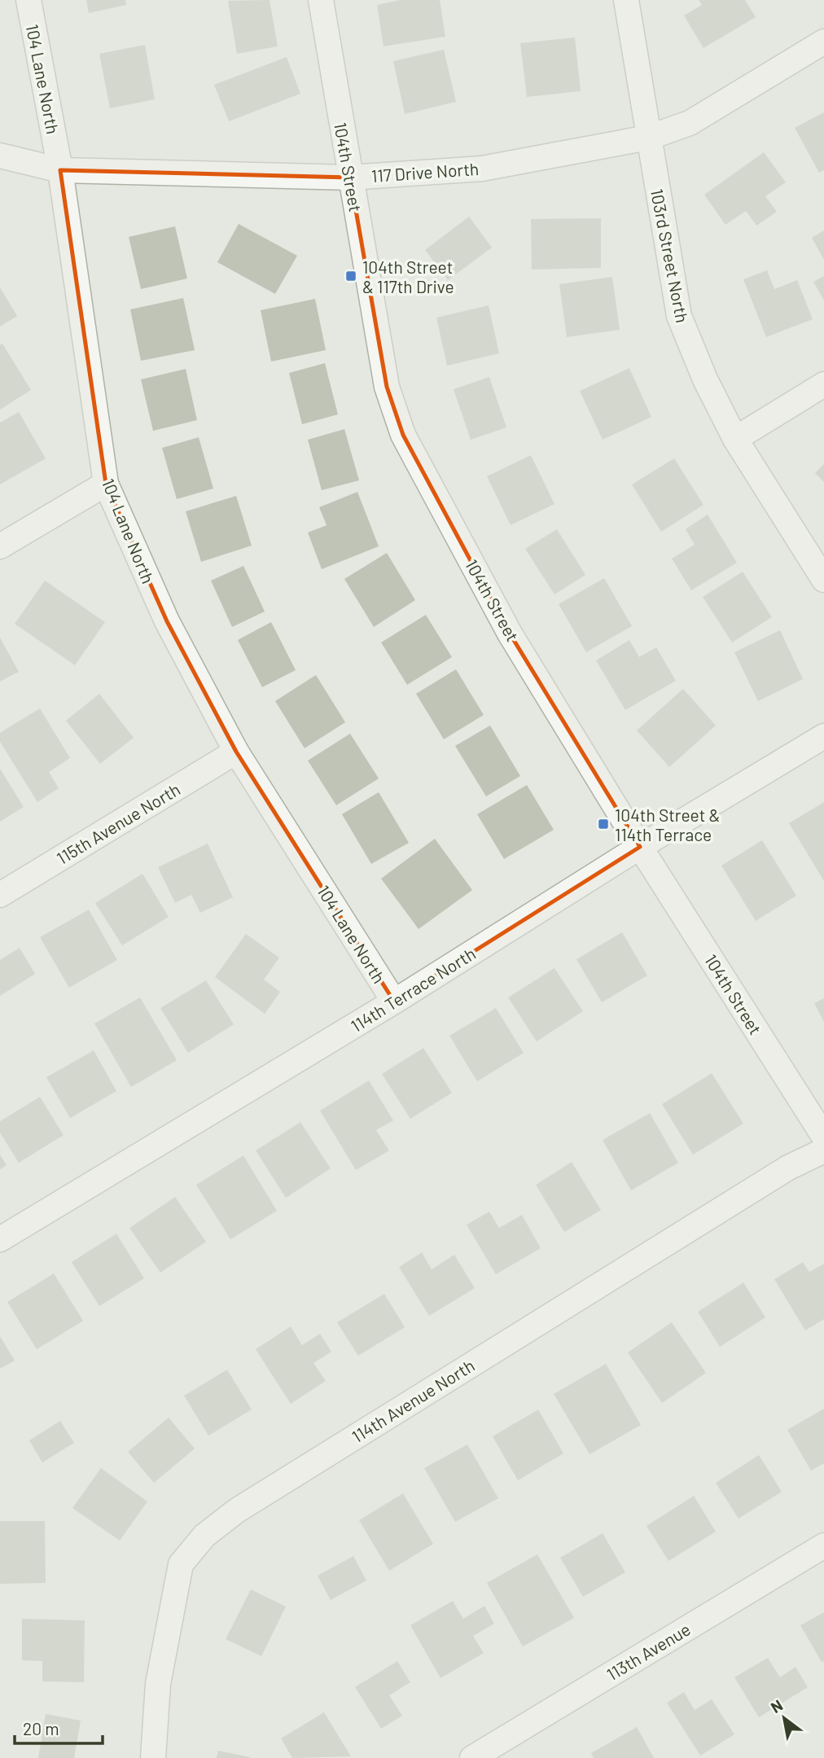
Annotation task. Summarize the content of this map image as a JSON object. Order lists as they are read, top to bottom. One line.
{"streets":{"street":["104 Lane North","104th Street","117 Drive North","103rd Street North","115th Avenue North","114th Terrace North","114th Avenue North","113th Avenue"]},"crossings":[["104 Lane North","117 Drive North"],["104 Lane North","115th Avenue North"],["104 Lane North","114th Terrace North"],["104th Street","117 Drive North"],["104th Street","114th Terrace North"],["117 Drive North","103rd Street North"]],"places":{"transit":["104th Street & 117th Drive","104th Street & 114th Terrace"]},"scale_bar":"20 m","north":"top left"}
